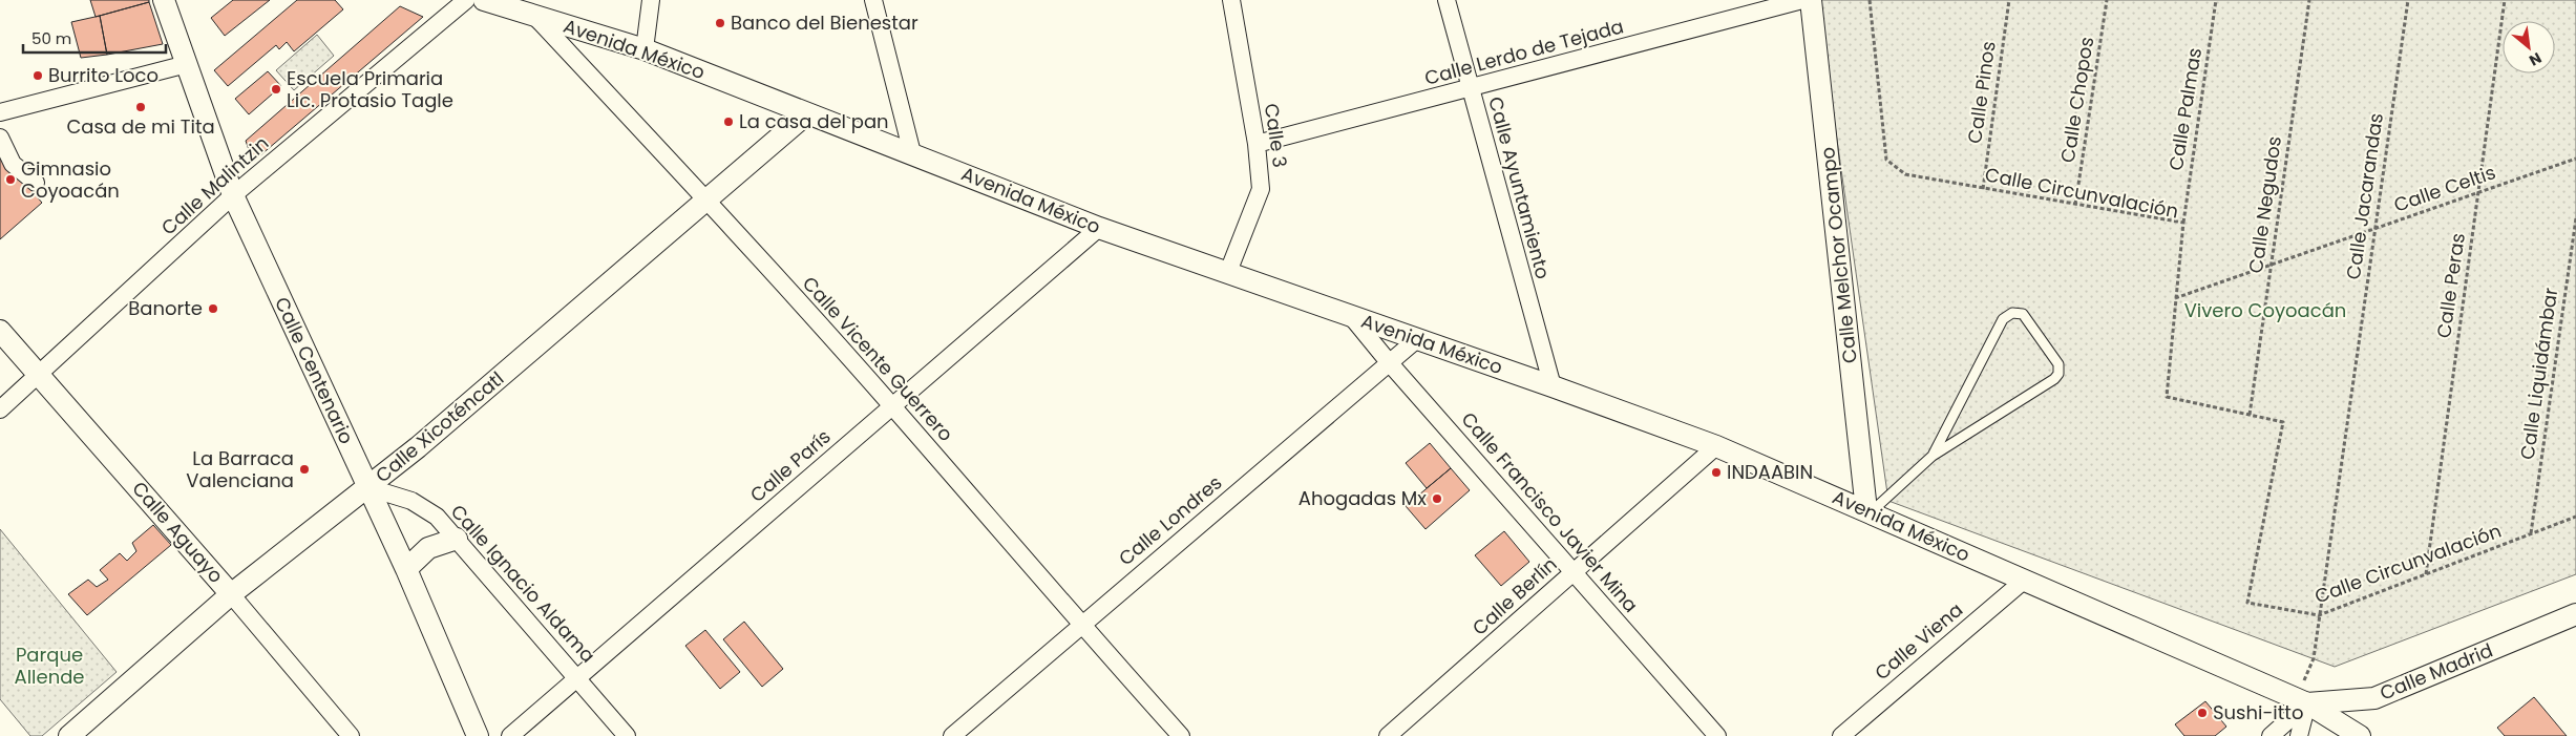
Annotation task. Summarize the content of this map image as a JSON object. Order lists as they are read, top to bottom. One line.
{"streets":{"street":["Avenida México","Calle Lerdo de Tejada","Calle 3","Calle Malintzin","Calle Ayuntamiento","Calle Melchor Ocampo","Calle Vicente Guerrero","Calle Centenario","Calle Xicoténcatl","Calle París","Calle Francisco Javier Mina","Calle Londres","Calle Aguayo","Calle Ignacio Aldama","Calle Berlín","Calle Viena","Calle Madrid"],"path":["Calle Pinos","Calle Chopos","Calle Palmas","Calle Celtis","Calle Circunvalación","Calle Jacarandas","Calle Negudos","Calle Peras","Calle Liquidámbar"]},"crossings":[["Avenida México","Calle 3"],["Avenida México","Calle Ayuntamiento"],["Avenida México","Calle Jacarandas"],["Avenida México","Calle Melchor Ocampo"],["Avenida México","Calle Vicente Guerrero"],["Avenida México","Calle Xicoténcatl"],["Avenida México","Calle París"],["Avenida México","Calle Francisco Javier Mina"],["Avenida México","Calle Londres"],["Avenida México","Calle Berlín"],["Avenida México","Calle Viena"],["Avenida México","Calle Madrid"],["Calle Lerdo de Tejada","Calle 3"],["Calle Lerdo de Tejada","Calle Ayuntamiento"],["Calle Pinos","Calle Circunvalación"],["Calle Chopos","Calle Circunvalación"],["Calle Palmas","Calle Circunvalación"],["Calle Malintzin","Calle Centenario"],["Calle Malintzin","Calle Aguayo"],["Calle Celtis","Calle Circunvalación"],["Calle Celtis","Calle Jacarandas"],["Calle Celtis","Calle Negudos"],["Calle Celtis","Calle Peras"],["Calle Circunvalación","Calle Jacarandas"],["Calle Circunvalación","Calle Negudos"],["Calle Circunvalación","Calle Peras"],["Calle Circunvalación","Calle Liquidámbar"],["Calle Jacarandas","Calle Madrid"],["Calle Vicente Guerrero","Calle Xicoténcatl"],["Calle Vicente Guerrero","Calle París"],["Calle Vicente Guerrero","Calle Londres"],["Calle Centenario","Calle Xicoténcatl"],["Calle Centenario","Calle Ignacio Aldama"],["Calle Xicoténcatl","Calle Aguayo"],["Calle Xicoténcatl","Calle Ignacio Aldama"],["Calle París","Calle Ignacio Aldama"],["Calle Francisco Javier Mina","Calle Londres"],["Calle Francisco Javier Mina","Calle Berlín"]],"parks":["Vivero Coyoacán","Parque Allende"],"places":["Banco del Bienestar","Burrito Loco","Escuela Primaria Lic. Protasio Tagle","Casa de mi Tita","La casa del pan","Gimnasio Coyoacán","Banorte","La Barraca Valenciana","INDAABIN","Ahogadas Mx","Sushi-itto"],"scale_bar":"50 m","north":"bottom right"}
